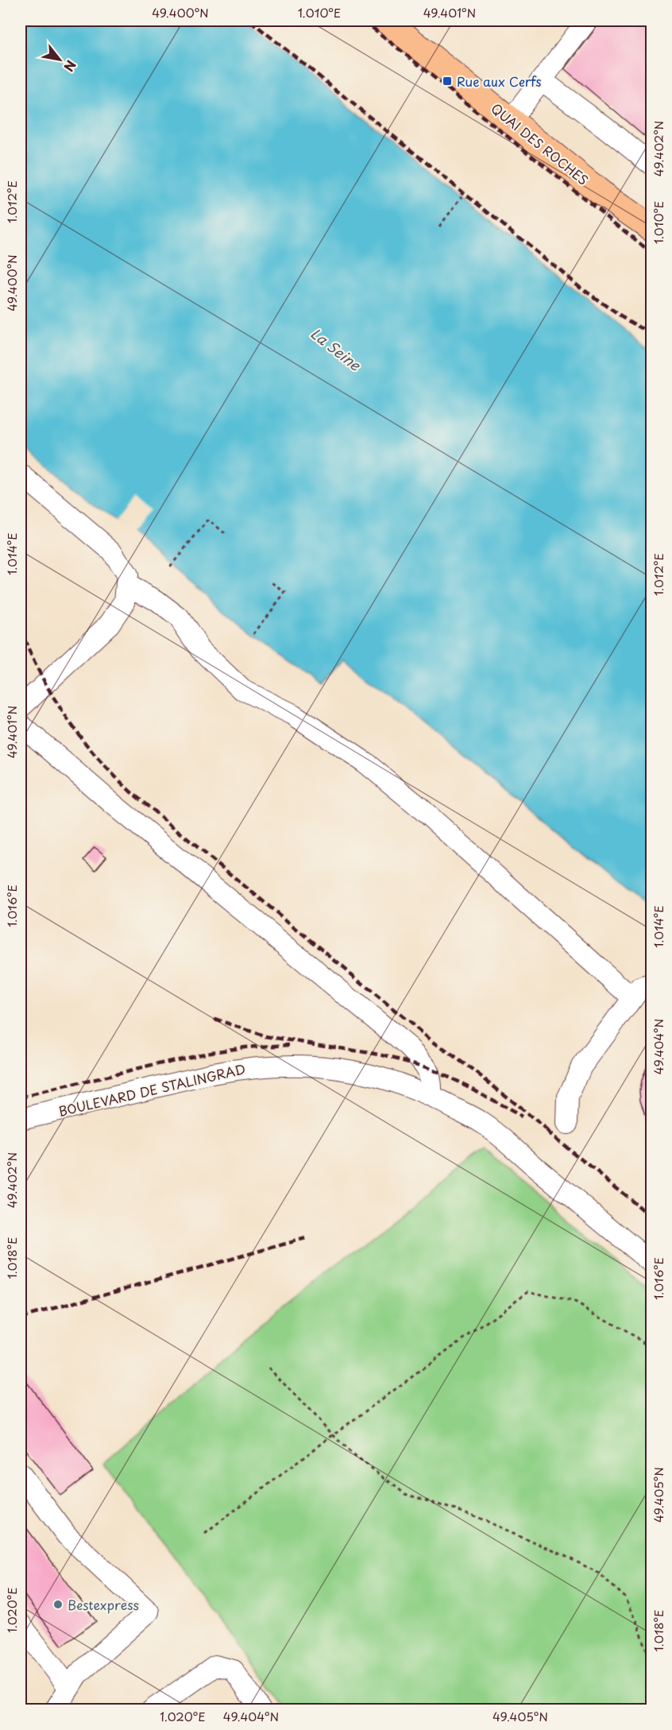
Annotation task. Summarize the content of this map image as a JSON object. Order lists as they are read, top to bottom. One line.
{"streets":{"main road":["QUAI DES ROCHES"],"street":["BOULEVARD DE STALINGRAD"]},"water":["La Seine"],"places":{"transit":["Rue aux Cerfs"],"other":["Bestexpress"]},"north":"bottom right","coordinates":["49.400°N","1.010°E","49.401°N","49.402°N","1.012°E","1.014°E","1.016°E","49.404°N","1.018°E","49.405°N","1.020°E"]}
